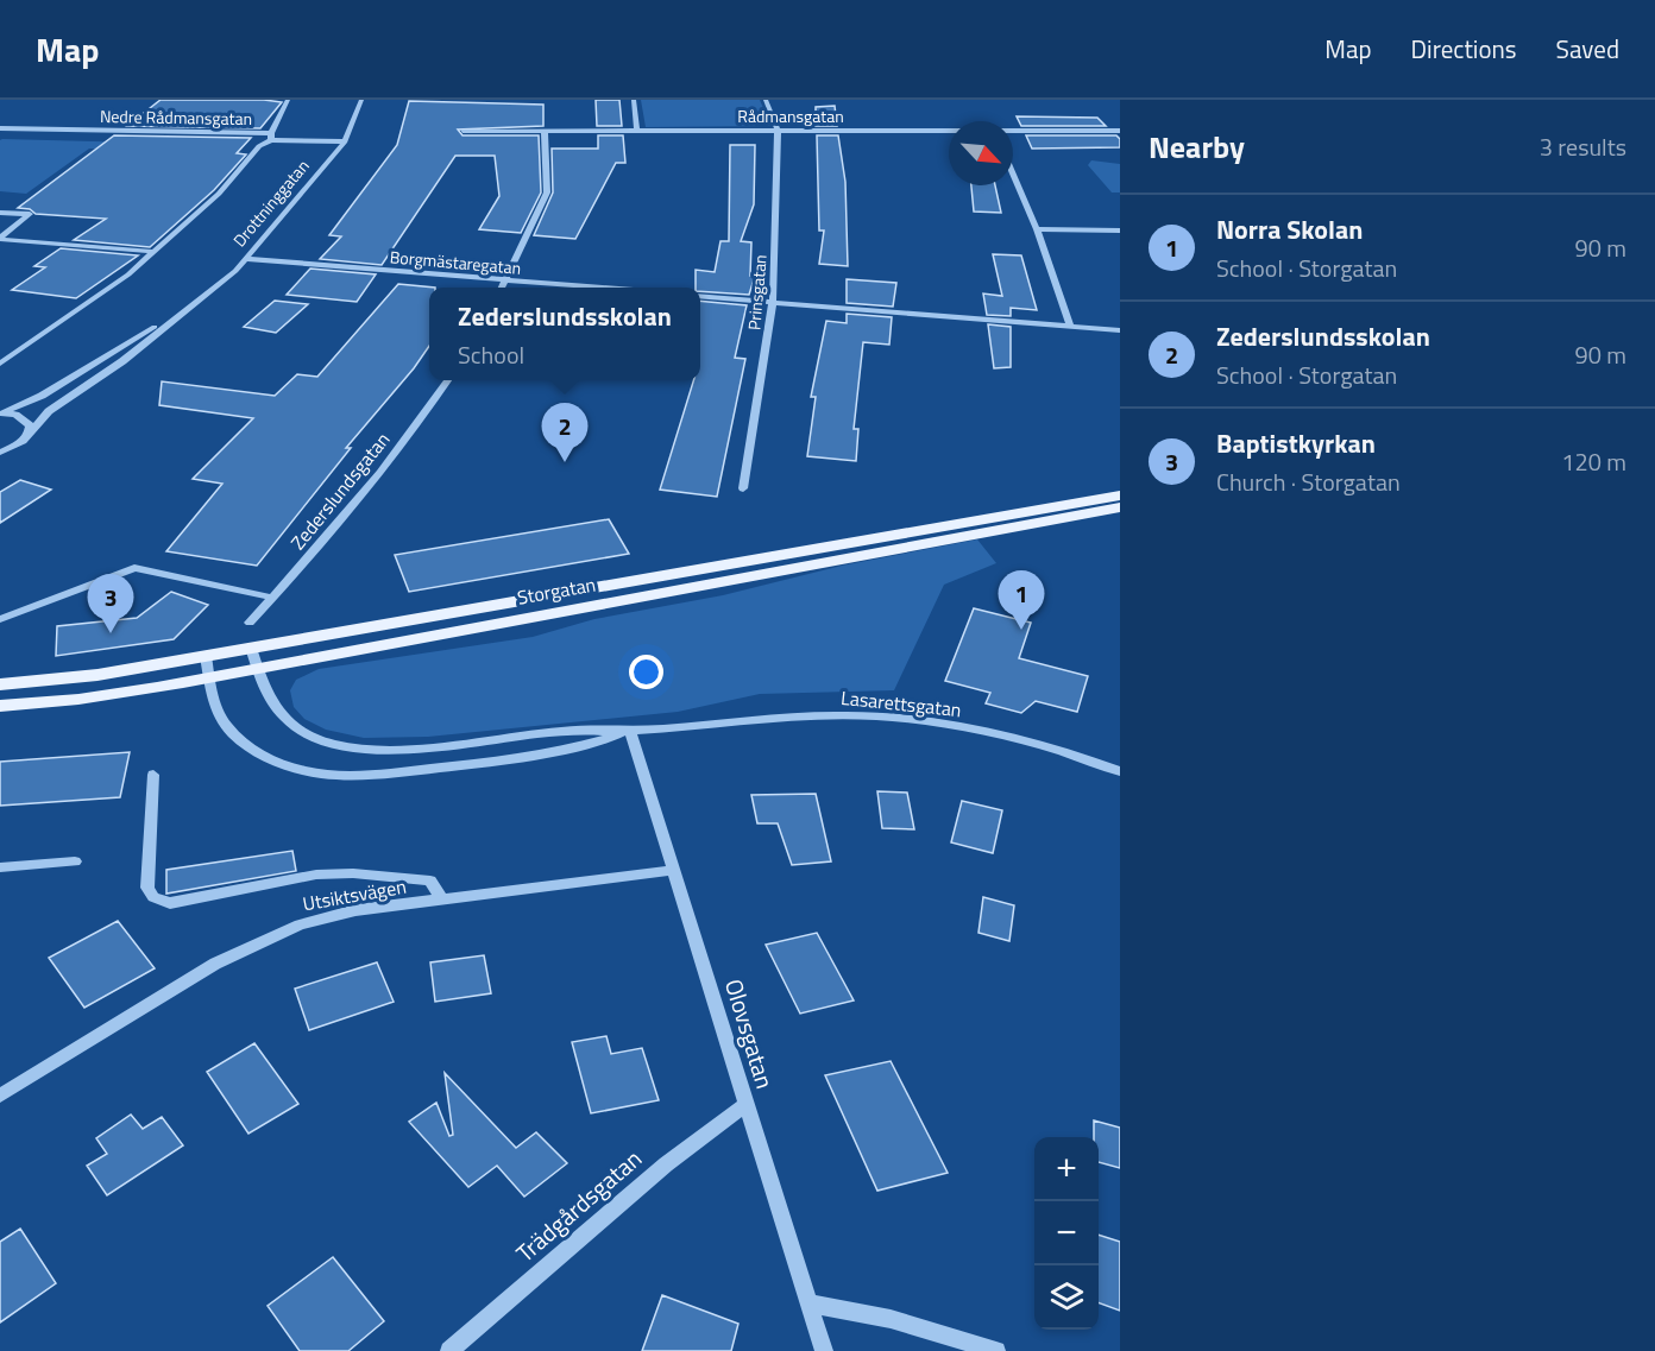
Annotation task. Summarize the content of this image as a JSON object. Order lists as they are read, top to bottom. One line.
{"streets":{"main road":["Storgatan"],"street":["Rådmansgatan","Nedre Rådmansgatan","Drottninggatan","Borgmästaregatan","Prinsgatan","Zederslundsgatan","Lasarettsgatan","Utsiktsvägen","Olovsgatan","Trädgårdsgatan"]},"crossings":[["Rådmansgatan","Prinsgatan"],["Nedre Rådmansgatan","Drottninggatan"],["Drottninggatan","Borgmästaregatan"],["Storgatan","Lasarettsgatan"],["Lasarettsgatan","Olovsgatan"],["Utsiktsvägen","Olovsgatan"],["Olovsgatan","Trädgårdsgatan"]],"north":"bottom right","page":{"header":"Map","nav":["Map","Directions","Saved"],"heading":["Nearby","3 results"],"list":[{"mark":"1","name":"Norra Skolan","note":"School · Storgatan","value":"90 m"},{"mark":"2","name":"Zederslundsskolan","note":"School · Storgatan","value":"90 m"},{"mark":"3","name":"Baptistkyrkan","note":"Church · Storgatan","value":"120 m"}],"popup":["Zederslundsskolan","School"],"pins":["2","1","3"],"map_buttons":["+","−"]}}
